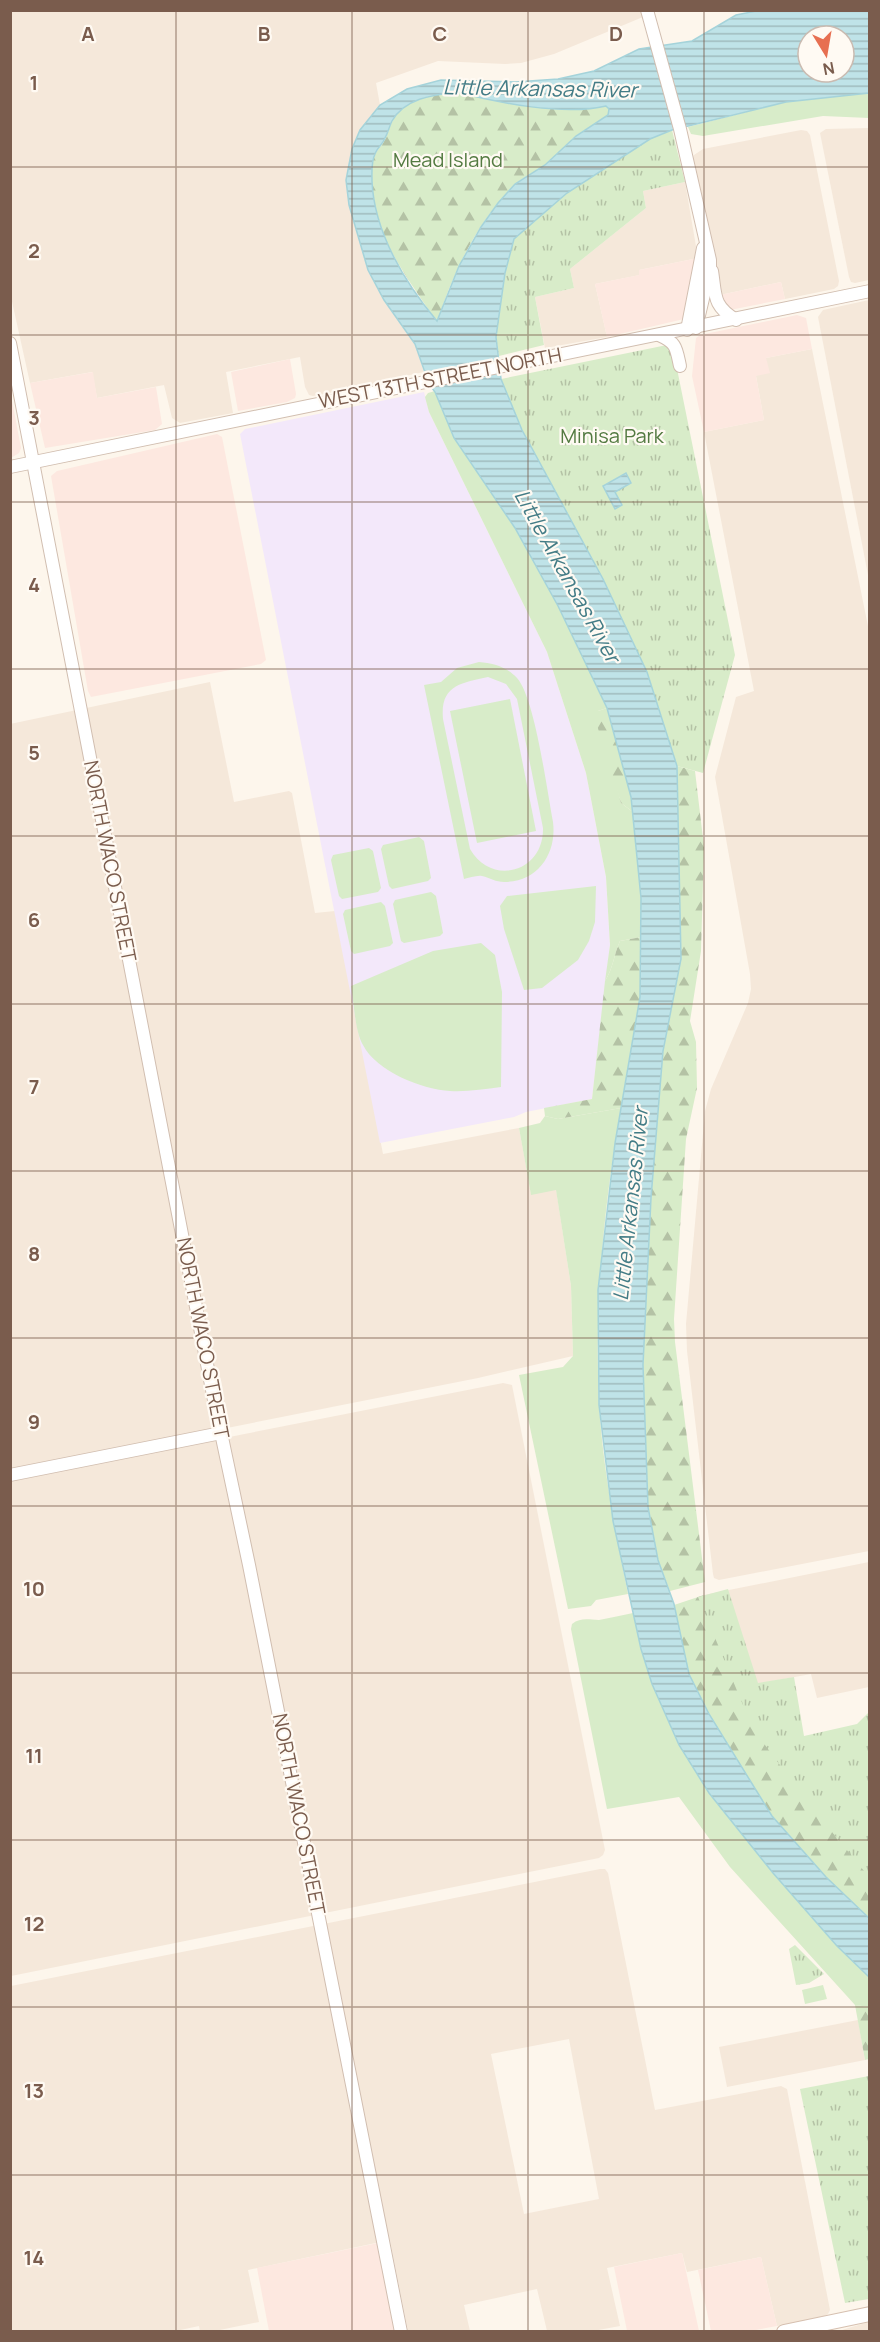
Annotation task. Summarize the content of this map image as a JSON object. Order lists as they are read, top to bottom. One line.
{"streets":{"street":["WEST 13TH STREET NORTH","NORTH WACO STREET"]},"crossings":[["WEST 13TH STREET NORTH","NORTH WACO STREET"]],"water":["Little Arkansas River"],"parks":["Mead Island","Minisa Park"],"north":"bottom","grid":{"columns":["A","B","C","D"],"rows":["1","2","3","4","5","6","7","8","9","10","11","12","13","14"]}}
